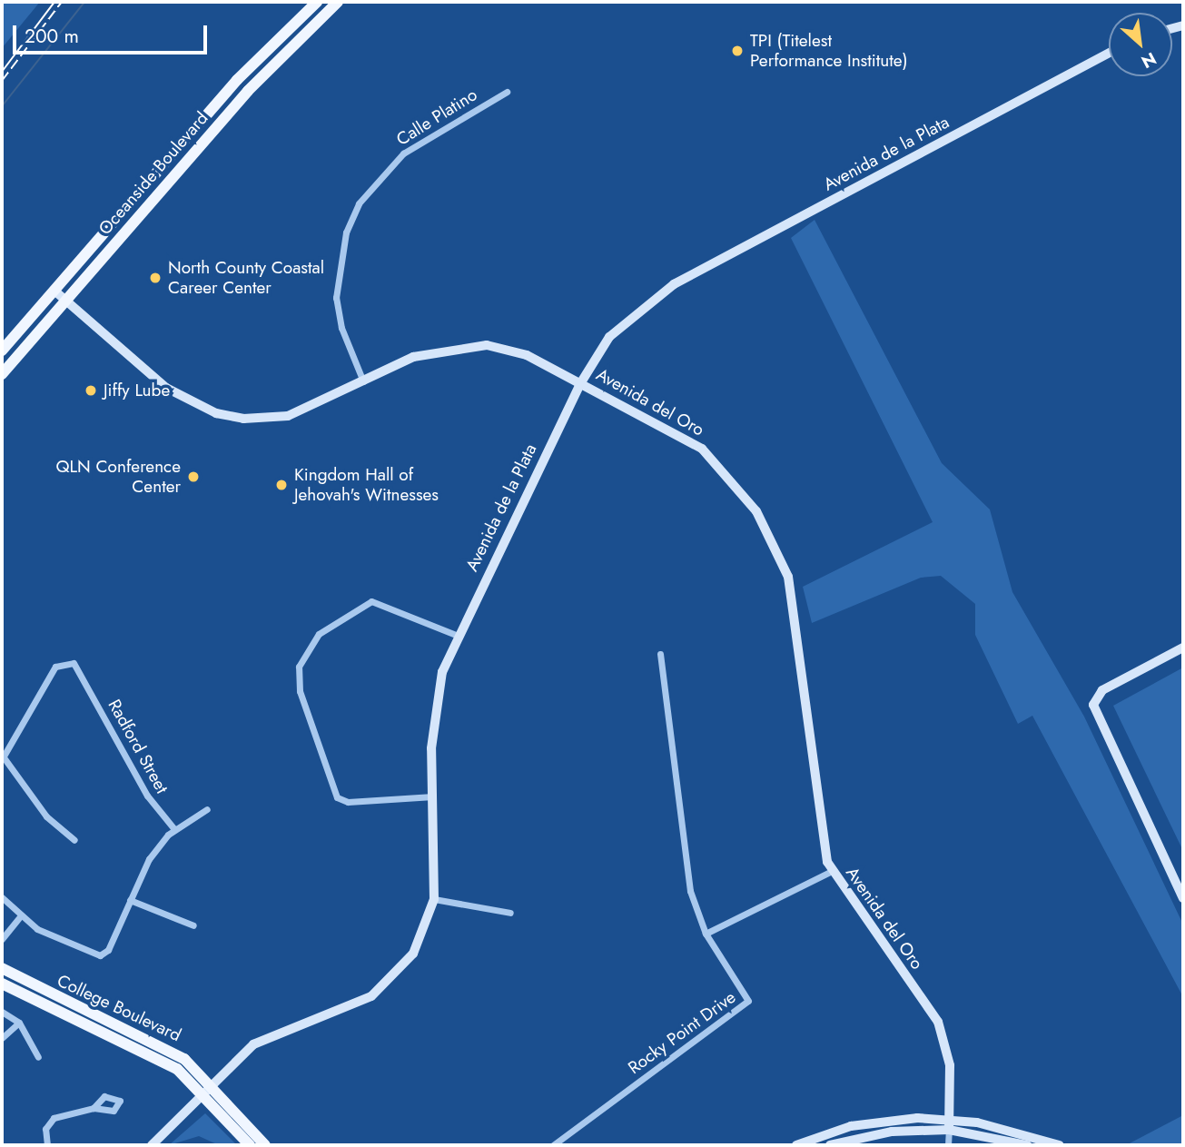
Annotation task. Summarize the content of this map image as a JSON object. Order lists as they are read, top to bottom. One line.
{"streets":{"main road":["Oceanside Boulevard","College Boulevard"],"street":["Calle Platino","Avenida de la Plata","Avenida del Oro","Radford Street","Rocky Point Drive"]},"crossings":[["Calle Platino","Avenida del Oro"],["Avenida de la Plata","Avenida del Oro"],["Avenida de la Plata","College Boulevard"],["Oceanside Boulevard","Avenida del Oro"]],"places":["TPI (Titelest Performance Institute)","North County Coastal Career Center","Jiffy Lube","QLN Conference Center","Kingdom Hall of Jehovah's Witnesses"],"scale_bar":"200 m","north":"bottom right"}
